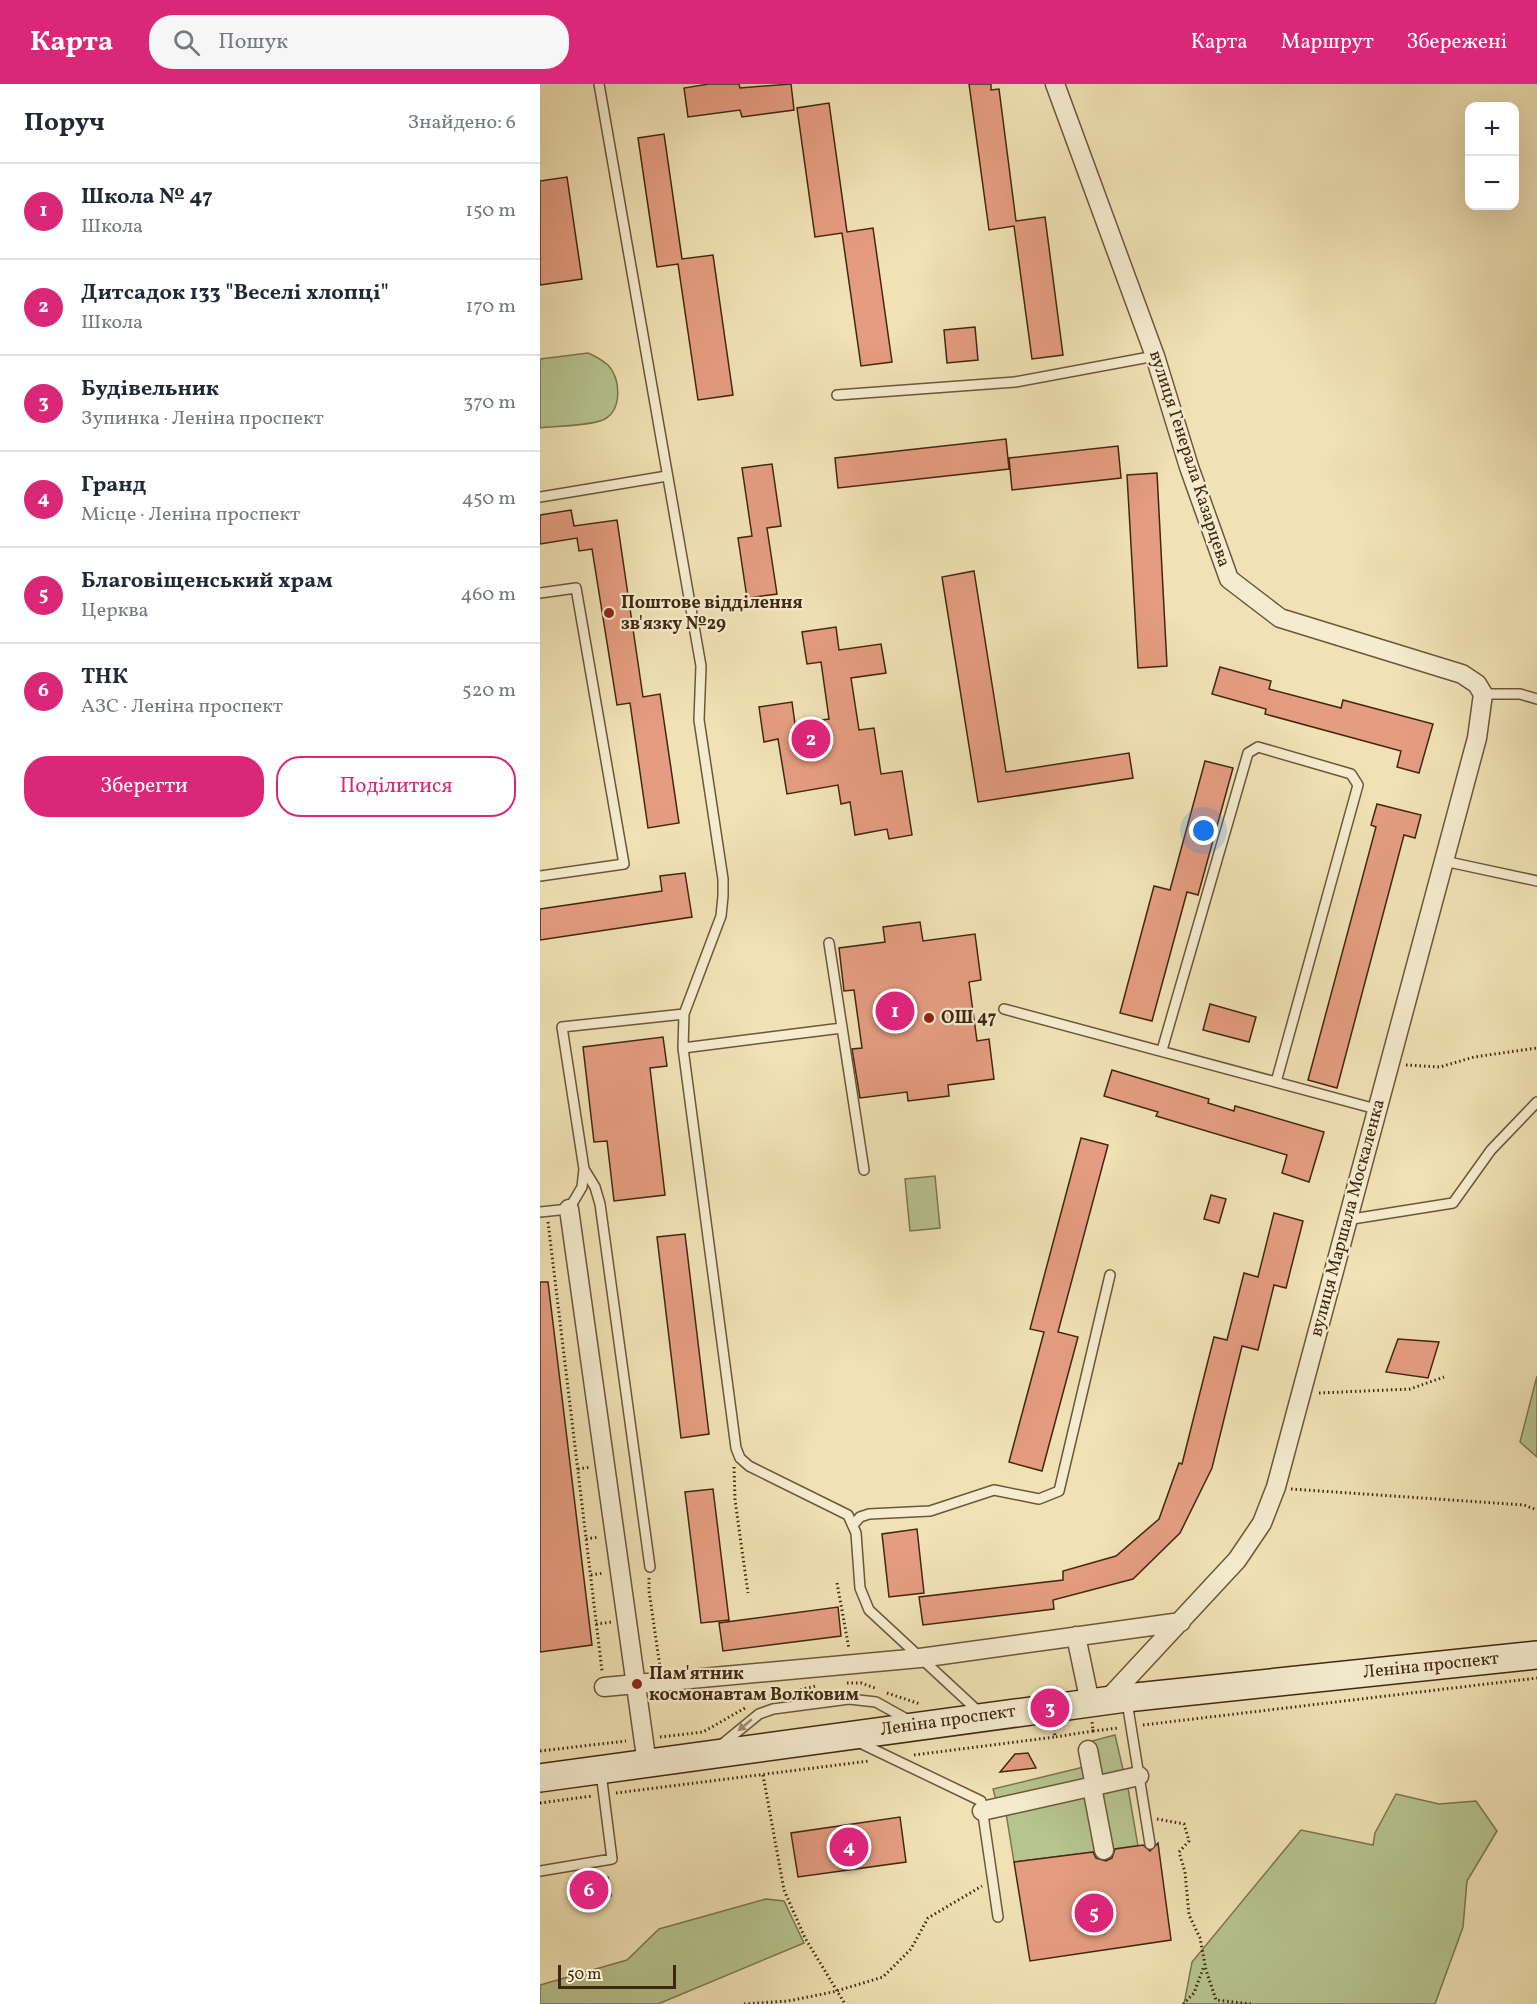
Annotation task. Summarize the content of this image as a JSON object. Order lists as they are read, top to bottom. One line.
{"streets":{"main road":["Леніна проспект"],"street":["вулиця Генерала Казарцева","вулиця Маршала Москаленка"]},"crossings":[["вулиця Генерала Казарцева","вулиця Маршала Москаленка"],["вулиця Маршала Москаленка","Леніна проспект"]],"places":["Поштове відділення зв'язку №29","ОШ 47","Пам'ятник космонавтам Волковим"],"scale_bar":"50 m","page":{"header":"Карта","search":"Пошук","nav":["Карта","Маршрут","Збережені"],"heading":["Поруч","Знайдено: 6"],"map_buttons":["+","−"],"list":[{"mark":"1","name":"Школа № 47","note":"Школа","value":"150 m"},{"mark":"2","name":"Дитсадок 133 \"Веселі хлопці\"","note":"Школа","value":"170 m"},{"mark":"3","name":"Будівельник","note":"Зупинка · Леніна проспект","value":"370 m"},{"mark":"4","name":"Гранд","note":"Місце · Леніна проспект","value":"450 m"},{"mark":"5","name":"Благовіщенський храм","note":"Церква","value":"460 m"},{"mark":"6","name":"ТНК","note":"АЗС · Леніна проспект","value":"520 m"}],"pins":["2","1","3","4","6","5"],"buttons":["Зберегти","Поділитися"],"scale":"50 m"}}
